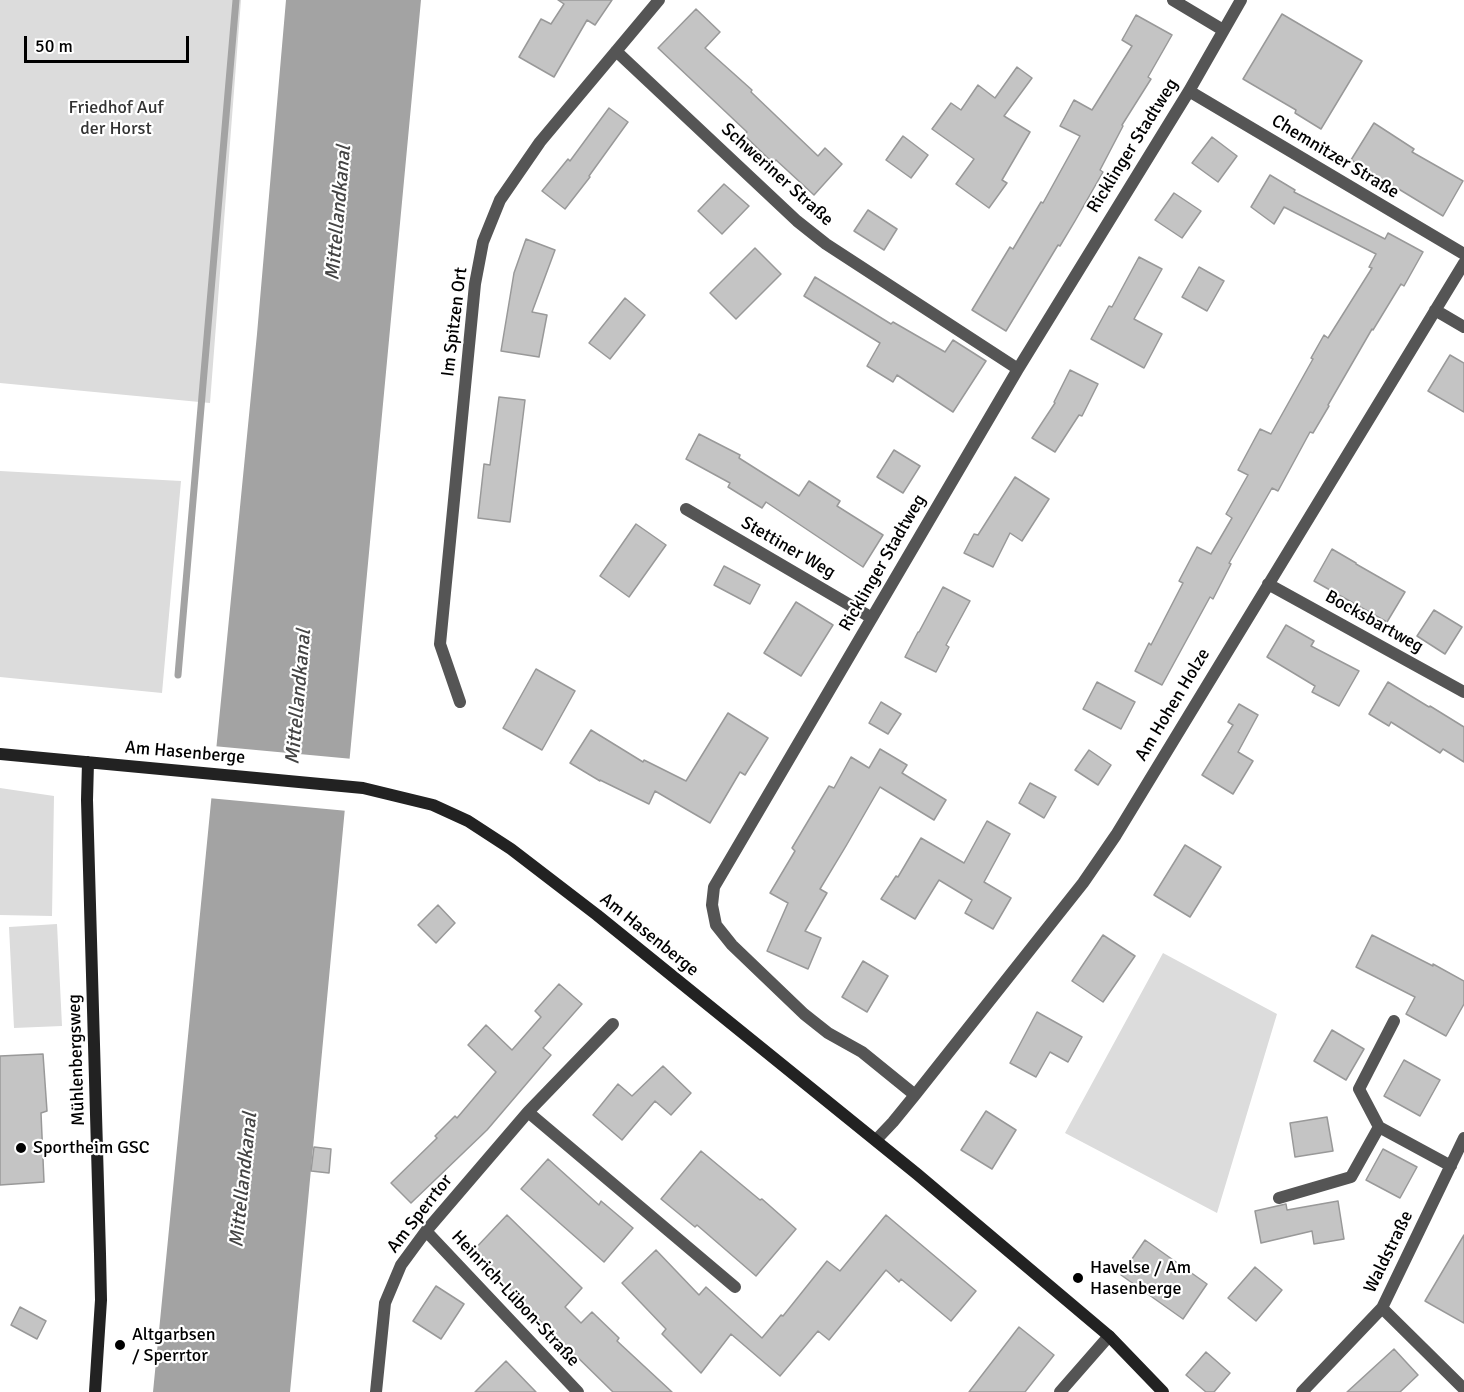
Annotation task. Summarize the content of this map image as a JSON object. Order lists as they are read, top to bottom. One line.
{"streets":{"street":["Ricklinger Stadtweg","Chemnitzer Straße","Schweriner Straße","Im Spitzen Ort","Stettiner Weg","Bocksbartweg","Am Hohen Holze","Am Hasenberge","Mühlenbergsweg","Am Sperrtor","Waldstraße","Heinrich-Lübon-Straße"]},"crossings":[["Ricklinger Stadtweg","Chemnitzer Straße"],["Ricklinger Stadtweg","Schweriner Straße"],["Ricklinger Stadtweg","Stettiner Weg"],["Ricklinger Stadtweg","Am Hohen Holze"],["Schweriner Straße","Im Spitzen Ort"],["Bocksbartweg","Am Hohen Holze"],["Am Hohen Holze","Am Hasenberge"],["Am Hasenberge","Mühlenbergsweg"],["Am Sperrtor","Heinrich-Lübon-Straße"]],"water":["Mittellandkanal"],"parks":["Friedhof Auf der Horst"],"places":["Sportheim GSC","Havelse / Am Hasenberge","Altgarbsen / Sperrtor"],"scale_bar":"50 m"}
